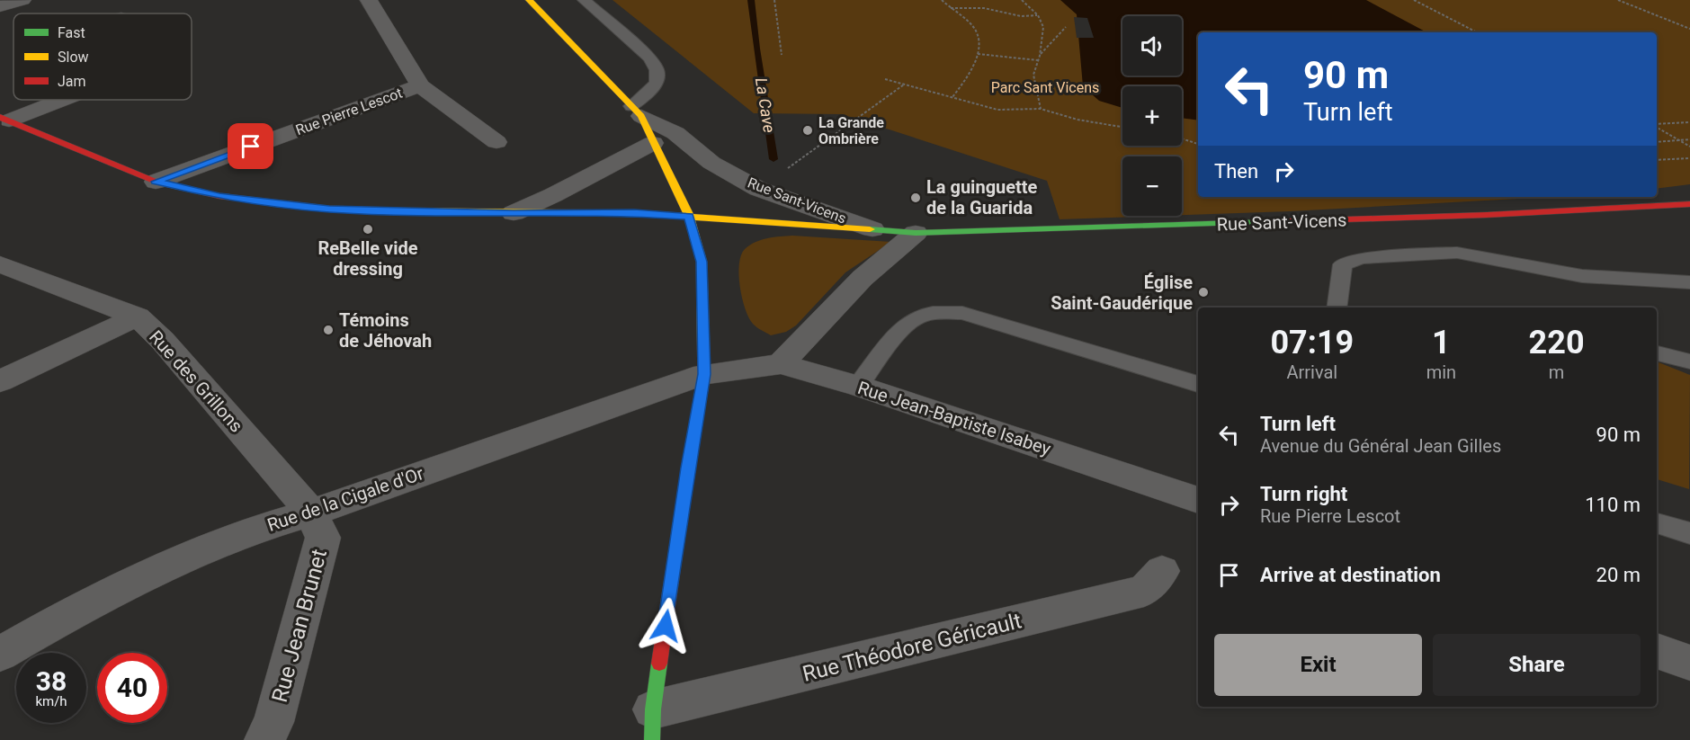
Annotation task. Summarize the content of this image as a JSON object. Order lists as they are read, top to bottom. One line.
{"streets":{"main road":["Rue Sant-Vicens"],"street":["Rue Pierre Lescot","Rue des Grillons","Rue Jean-Baptiste Isabey","Rue de la Cigale d'Or","Rue Jean Brunet","Rue Théodore Géricault"]},"crossings":[["Rue Pierre Lescot","Rue Sant-Vicens"],["Rue des Grillons","Rue de la Cigale d'Or"],["Rue des Grillons","Rue Jean Brunet"],["Rue Jean-Baptiste Isabey","Rue de la Cigale d'Or"],["Rue de la Cigale d'Or","Rue Jean Brunet"]],"water":["La Cave"],"parks":["Parc Sant Vicens"],"places":["La Grande Ombrière","La guinguette de la Guarida","ReBelle vide dressing","Église Saint-Gaudérique","Témoins de Jéhovah"],"legend":["Fast","Slow","Jam"],"page":{"map_buttons":["+","−"],"turn":["90 m","Turn left"],"then":"Then","eta":["07:19","Arrival","1","min","220","m"],"list":[{"name":"Turn left","note":"Avenue du Général Jean Gilles","value":"90 m"},{"name":"Turn right","note":"Rue Pierre Lescot","value":"110 m"},{"name":"Arrive at destination","value":"20 m"}],"buttons":["Exit","Share"],"speed":"38 km/h","limit":"40"}}
